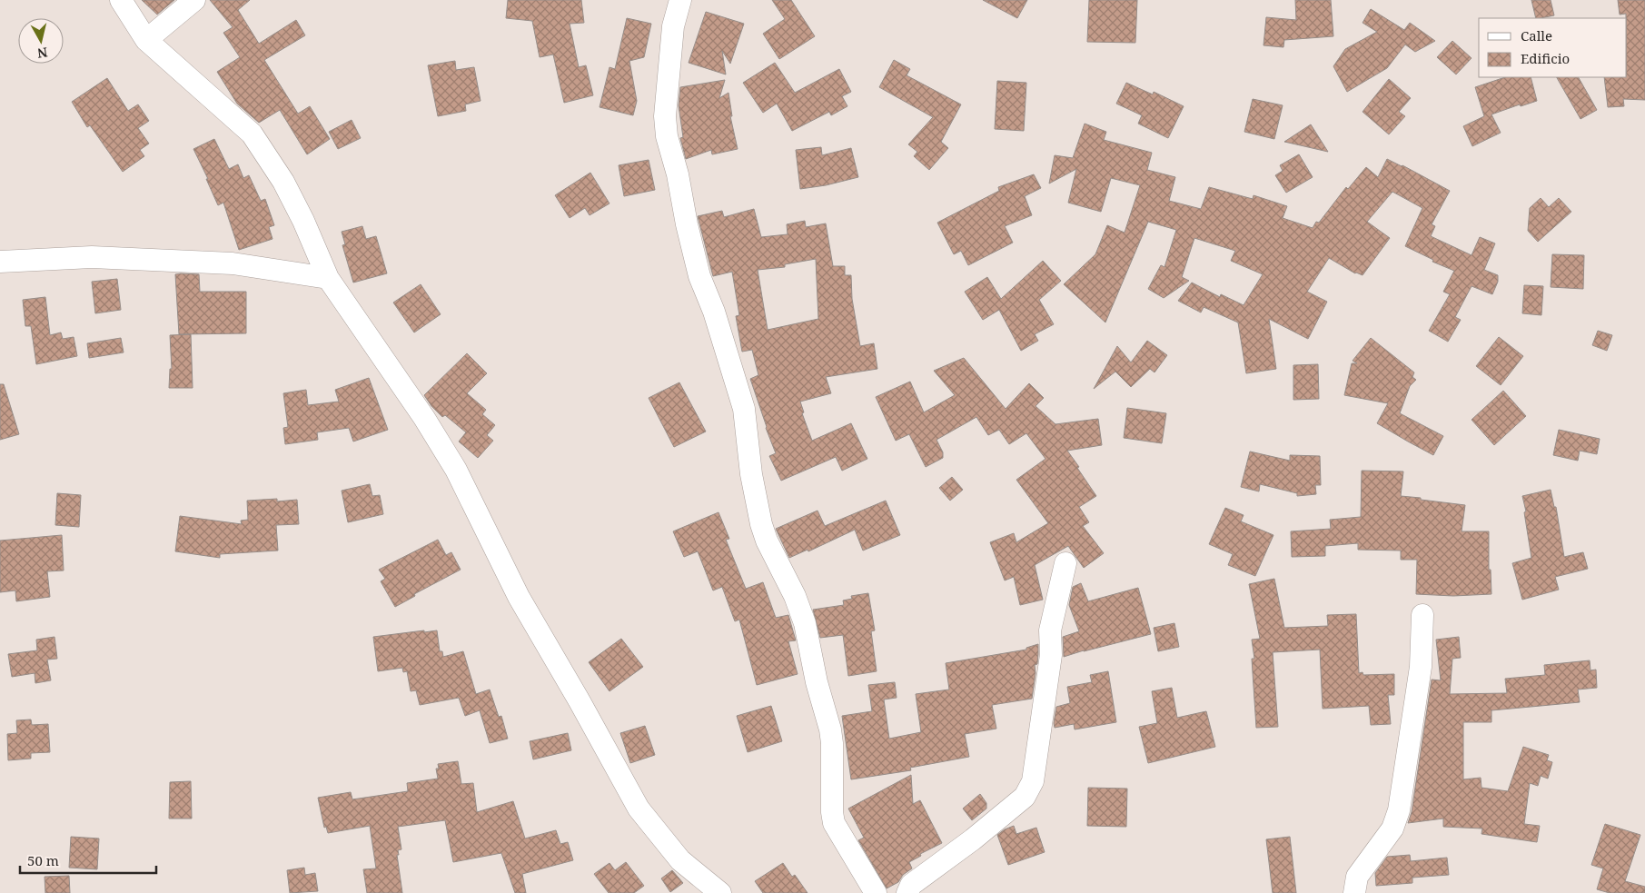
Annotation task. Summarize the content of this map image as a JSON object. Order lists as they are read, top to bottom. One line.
{"legend":["Calle","Edificio"],"scale_bar":"50 m","north":"bottom"}
